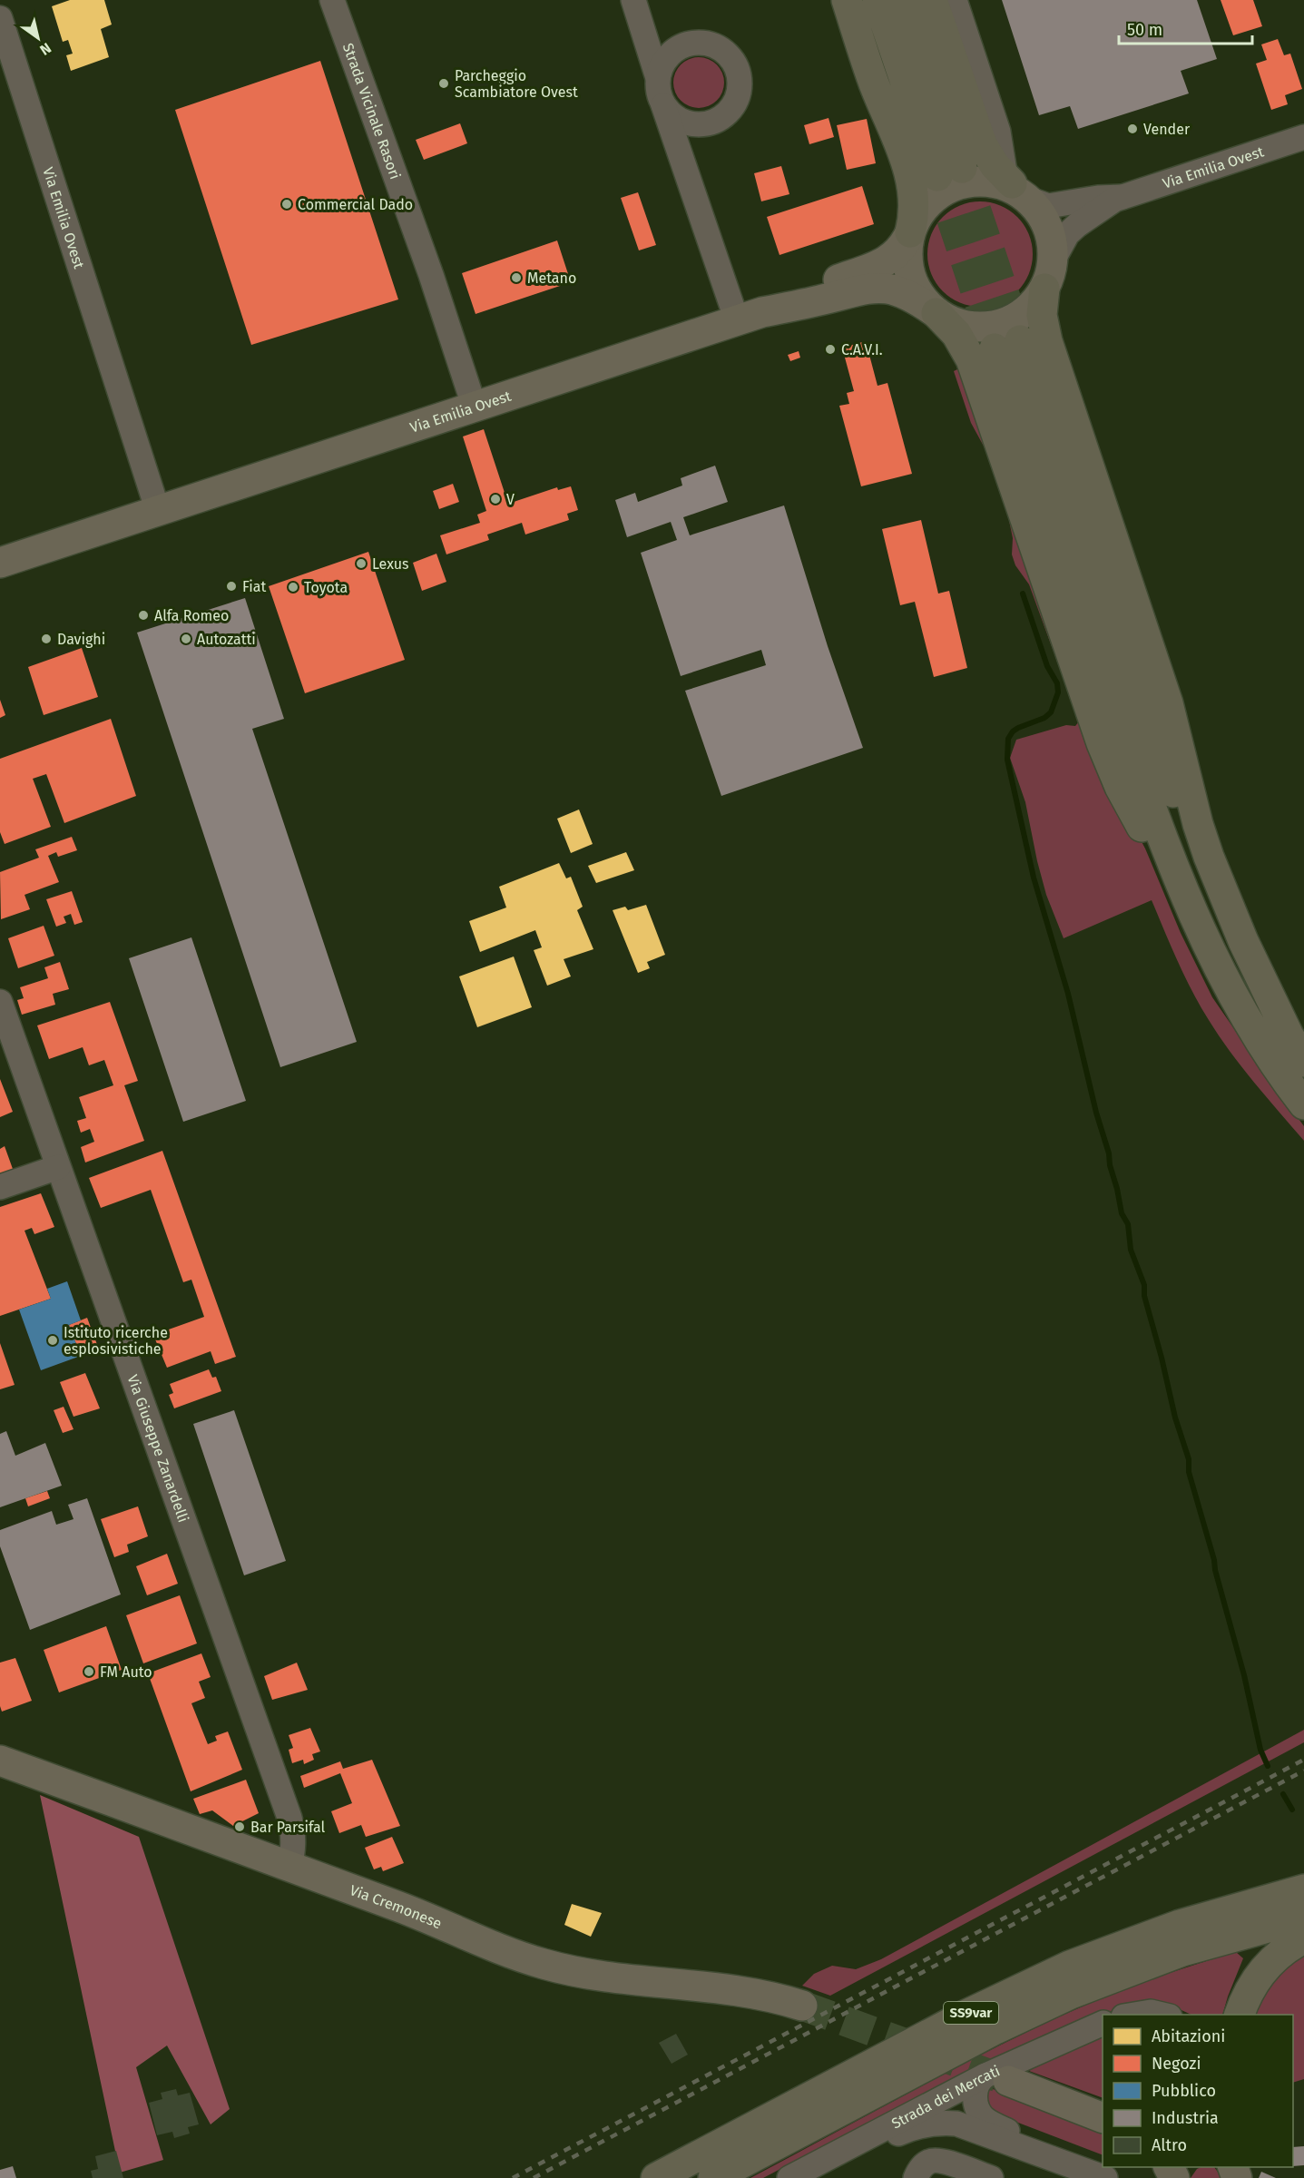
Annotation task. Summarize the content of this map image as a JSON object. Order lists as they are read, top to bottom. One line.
{"streets":{"highway":["SS9var"],"main road":["Via Emilia Ovest","Via Cremonese"],"street":["Strada Vicinale Rasori","Via Giuseppe Zanardelli","Strada dei Mercati"]},"crossings":[["Strada Vicinale Rasori","Via Emilia Ovest"],["Via Giuseppe Zanardelli","Via Cremonese"]],"places":["Parcheggio Scambiatore Ovest","Vender","Commercial Dado","Metano","C.A.V.I.","V","Lexus","Fiat","Toyota","Alfa Romeo","Davighi","Autozatti","Istituto ricerche esplosivistiche","FM Auto","Bar Parsifal"],"legend":["Abitazioni","Negozi","Pubblico","Industria","Altro"],"scale_bar":"50 m","north":"bottom right"}
